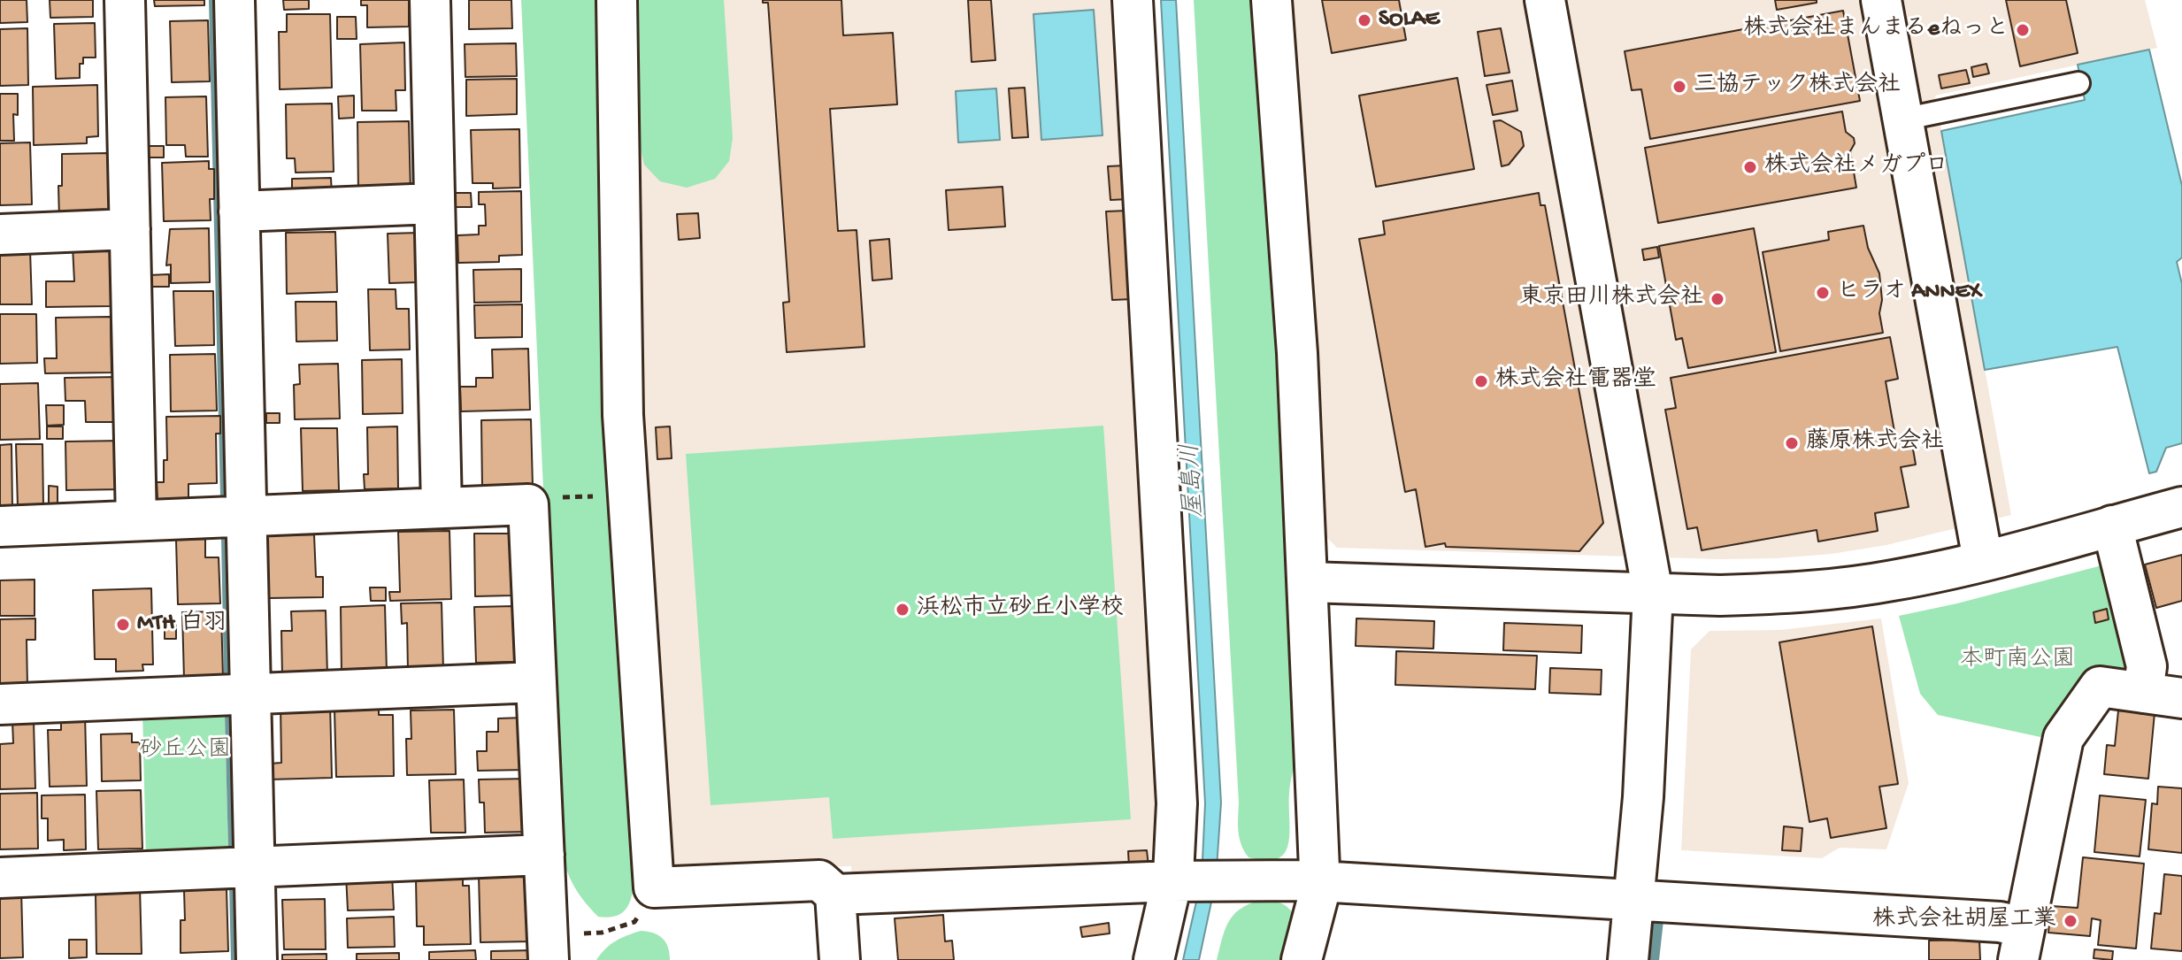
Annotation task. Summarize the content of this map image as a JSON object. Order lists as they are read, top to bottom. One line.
{"water":["屋島川"],"parks":["本町南公園","砂丘公園"],"places":["SOLAE","株式会社まんまるeねっと","三協テック株式会社","株式会社メガプロ","ヒラオ ANNEX","東京田川株式会社","株式会社電器堂","藤原株式会社","浜松市立砂丘小学校","MTH 白羽","株式会社胡屋工業"]}
